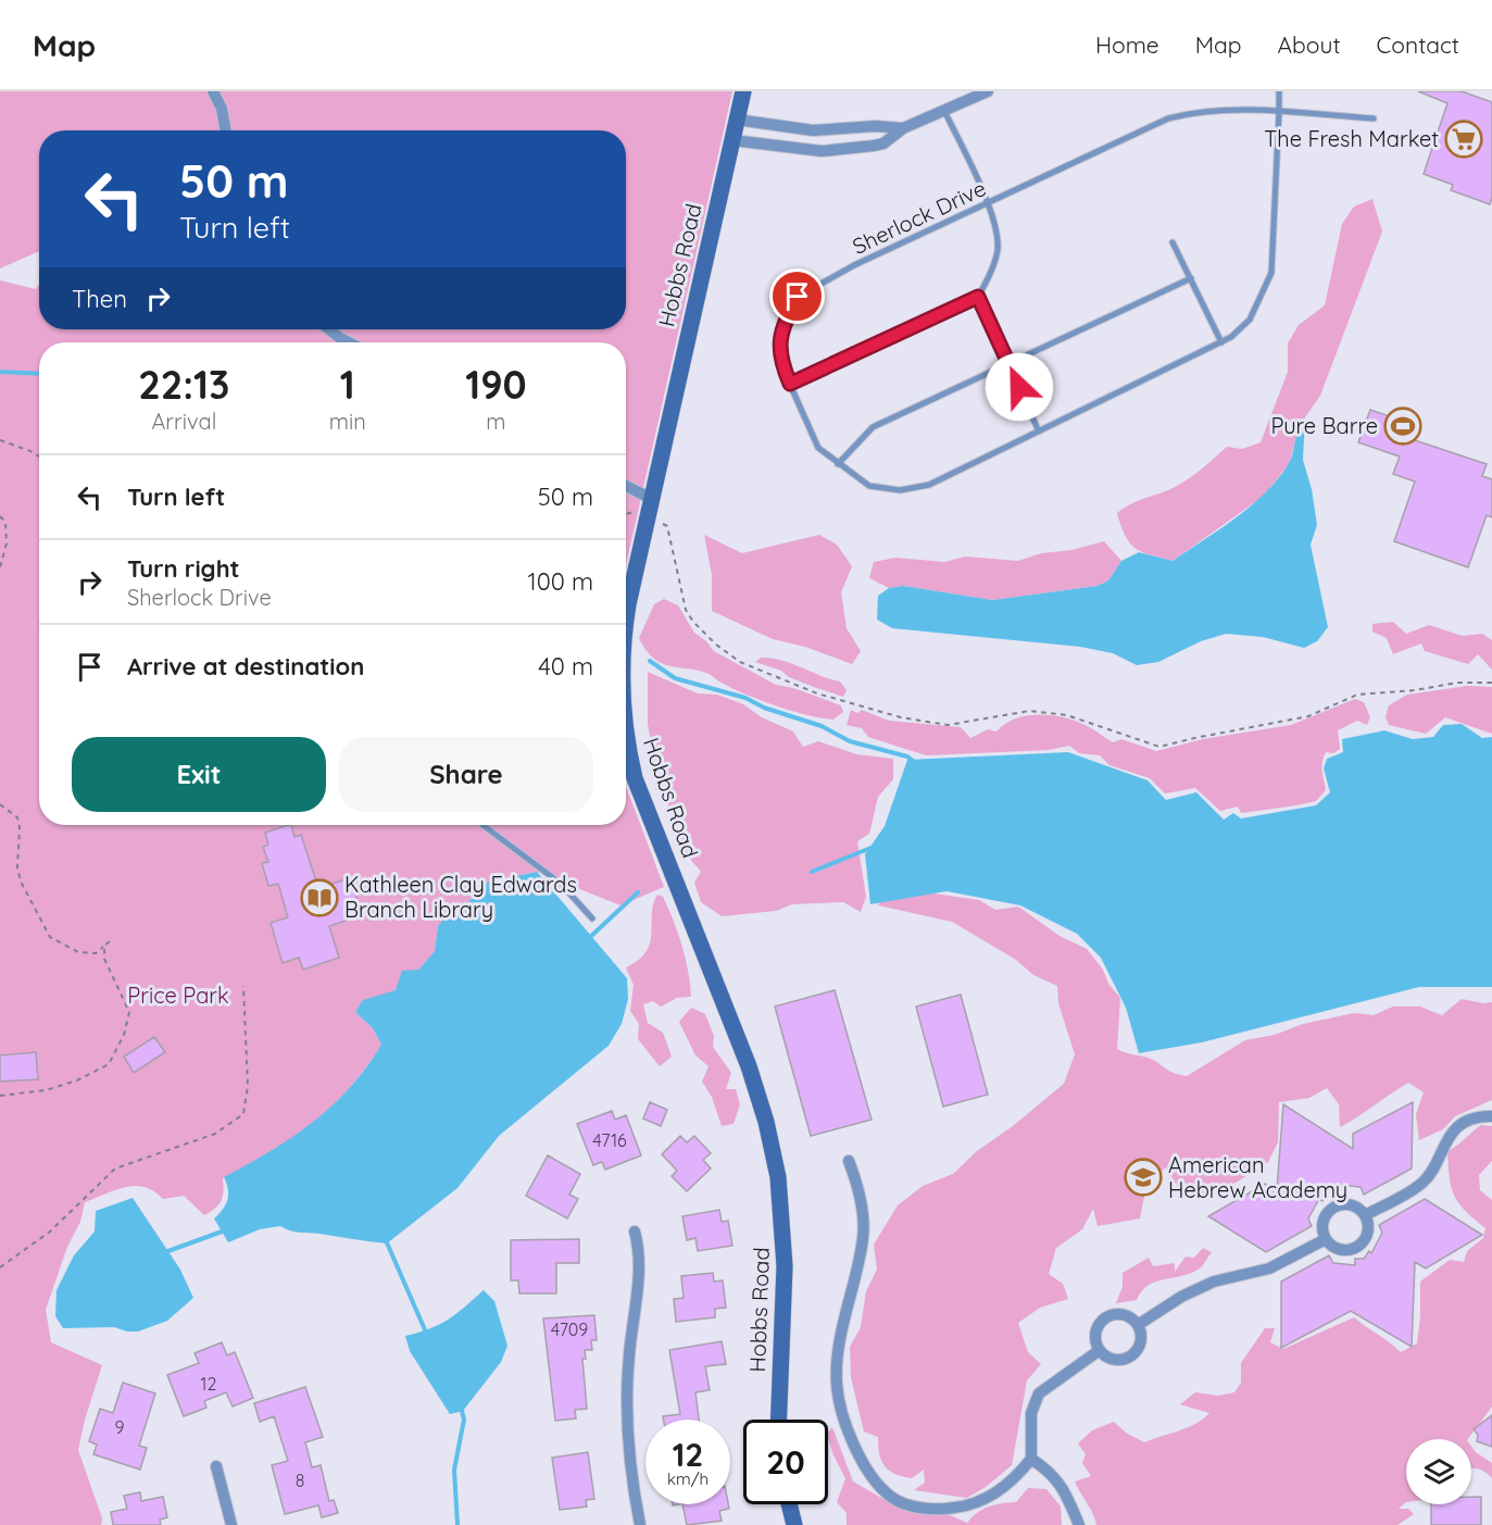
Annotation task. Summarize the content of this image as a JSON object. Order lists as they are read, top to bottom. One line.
{"streets":{"street":["Hobbs Road"],"lane":["Sherlock Drive"]},"parks":["Price Park"],"places":{"supermarket":["The Fresh Market"],"sports":["Pure Barre"],"library":["Kathleen Clay Edwards Branch Library"],"school or university":["American Hebrew Academy"]},"house_numbers":["4716","4709","12","9","8"],"page":{"header":"Map","nav":["Home","Map","About","Contact"],"turn":["50 m","Turn left"],"then":"Then","eta":["22:13","Arrival","1","min","190","m"],"list":[{"name":"Turn left","value":"50 m"},{"name":"Turn right","note":"Sherlock Drive","value":"100 m"},{"name":"Arrive at destination","value":"40 m"}],"buttons":["Exit","Share"],"speed":"12 km/h","limit":"20"}}
